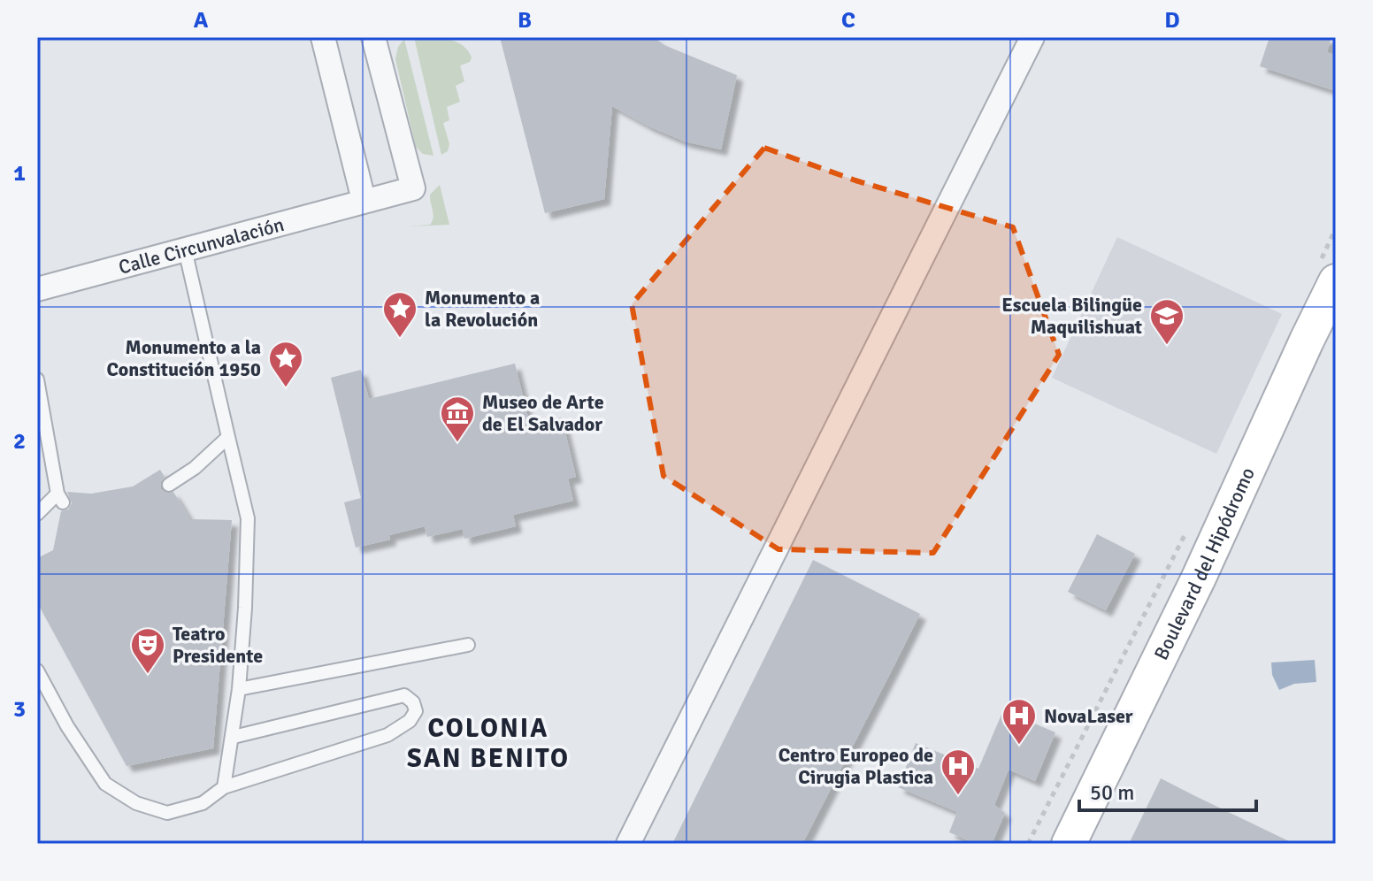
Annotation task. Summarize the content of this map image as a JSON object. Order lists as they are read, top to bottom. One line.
{"streets":{"street":["Calle Circunvalación","Boulevard del Hipódromo"]},"districts":["COLONIA SAN BENITO"],"places":{"place":["Monumento a la Revolución","Monumento a la Constitución 1950"],"school or university":["Escuela Bilingüe Maquilishuat"],"museum":["Museo de Arte de El Salvador"],"theatre":["Teatro Presidente"],"hospital":["NovaLaser","Centro Europeo de Cirugia Plastica"]},"scale_bar":"50 m","grid":{"columns":["A","B","C","D"],"rows":["1","2","3"]}}
